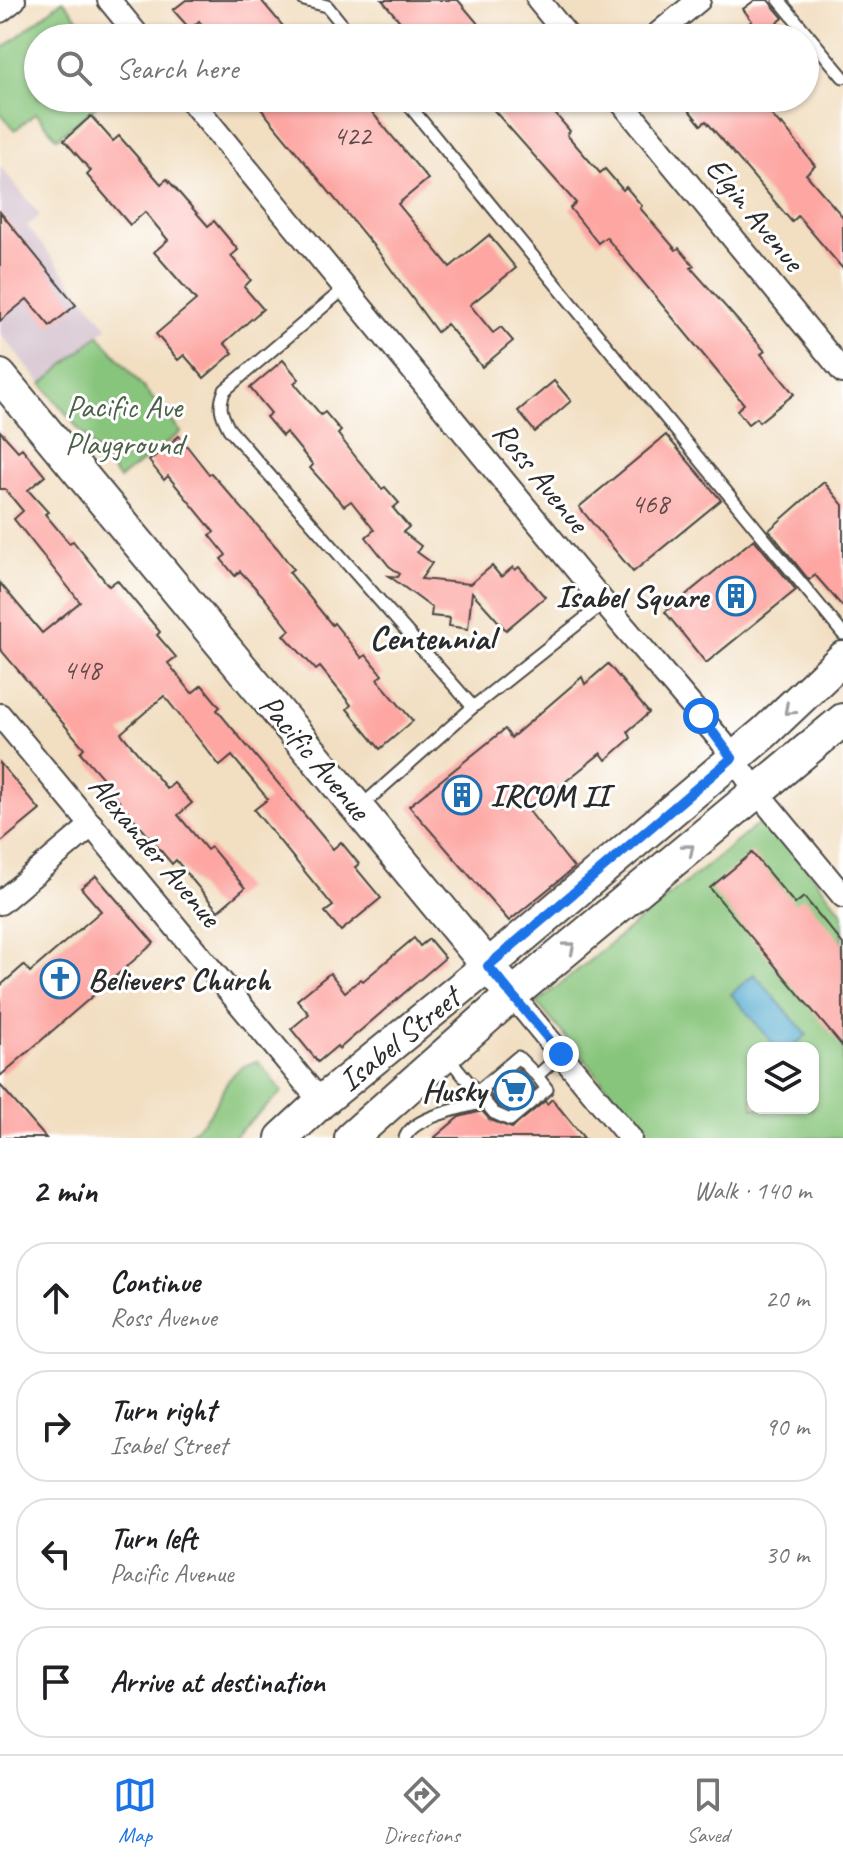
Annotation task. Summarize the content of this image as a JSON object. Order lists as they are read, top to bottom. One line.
{"streets":{"main road":["Pacific Avenue","Isabel Street"],"street":["Elgin Avenue","Ross Avenue","Alexander Avenue"]},"crossings":[["Ross Avenue","Isabel Street"],["Pacific Avenue","Isabel Street"],["Alexander Avenue","Isabel Street"]],"districts":["Centennial"],"parks":["Pacific Ave Playground"],"places":{"building":["Isabel Square","IRCOM II"],"church":["Believers Church"],"supermarket":["Husky"]},"house_numbers":["422","468","448"],"page":{"search":"Search here","heading":["2 min","Walk · 140 m"],"list":[["Continue","Ross Avenue","20 m"],["Turn right","Isabel Street","90 m"],["Turn left","Pacific Avenue","30 m"],"Arrive at destination"],"nav":["Map","Directions","Saved"]}}
